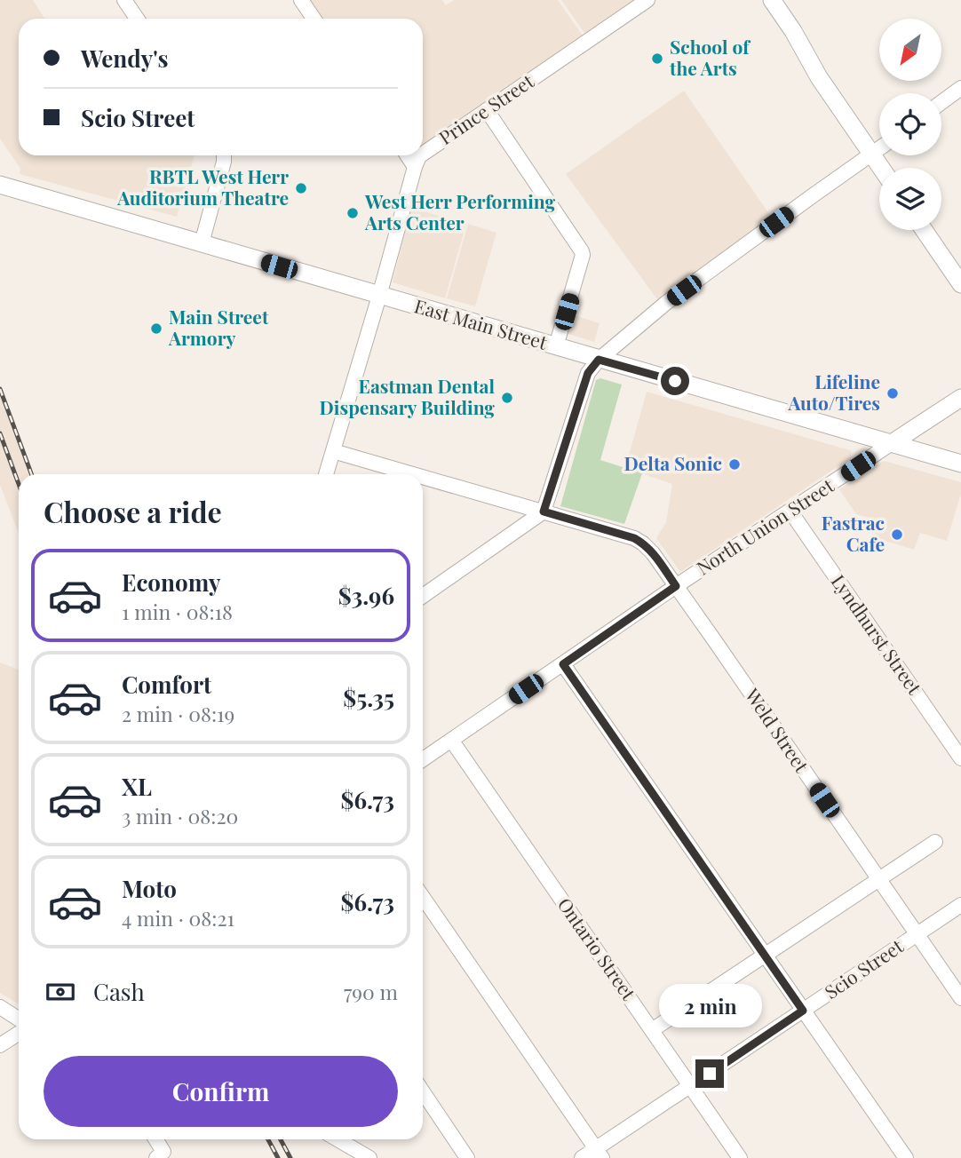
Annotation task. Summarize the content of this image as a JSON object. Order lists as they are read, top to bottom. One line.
{"streets":{"main road":["East Main Street","North Union Street"],"street":["Prince Street","Lyndhurst Street","Weld Street","Ontario Street","Scio Street"]},"crossings":[["Prince Street","East Main Street"],["Prince Street","Weld Street"],["East Main Street","North Union Street"],["North Union Street","Lyndhurst Street"],["North Union Street","Weld Street"],["North Union Street","Ontario Street"],["Weld Street","Scio Street"],["Ontario Street","Scio Street"]],"places":["School of the Arts","RBTL West Herr Auditorium Theatre","West Herr Performing Arts Center","Main Street Armory","Lifeline Auto/Tires","Eastman Dental Dispensary Building","Delta Sonic","Fastrac Cafe"],"north":"bottom left","page":{"banner":["Wendy's","Scio Street"],"heading":"Choose a ride","list":[{"name":"Economy","note":"1 min · 08:18","value":"$3.96"},{"name":"Comfort","note":"2 min · 08:19","value":"$5.35"},{"name":"XL","note":"3 min · 08:20","value":"$6.73"},{"name":"Moto","note":"4 min · 08:21","value":"$6.73"}],"pay":["Cash","790 m"],"bubble":"2 min","buttons":"Confirm"}}
